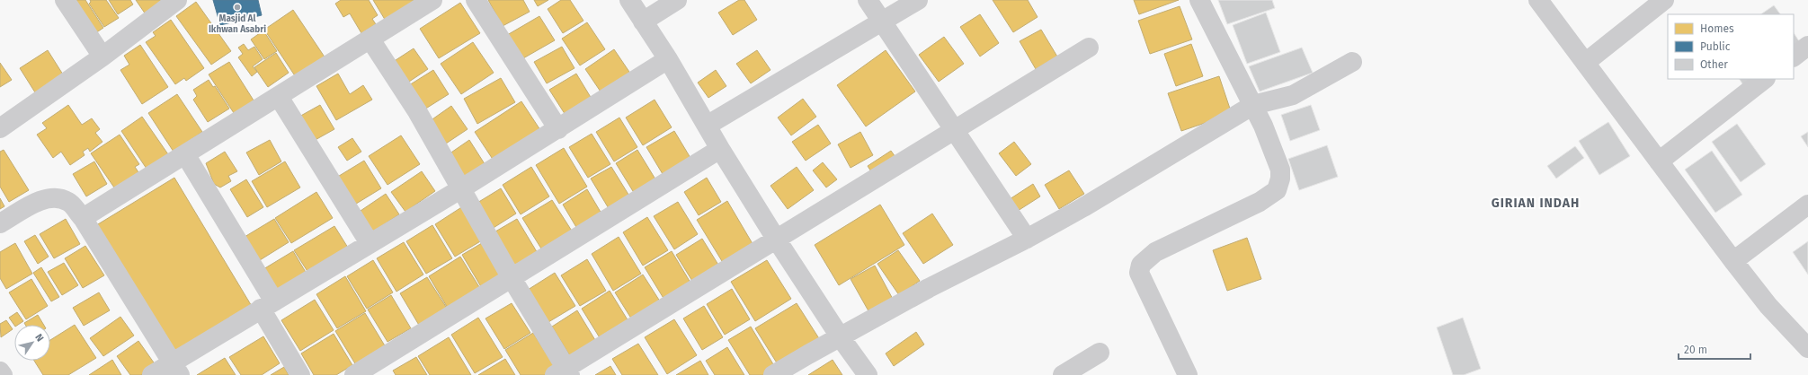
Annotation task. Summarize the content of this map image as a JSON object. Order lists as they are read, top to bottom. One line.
{"districts":["GIRIAN INDAH"],"places":["Masjid Al Ikhwan Asabri"],"legend":["Homes","Public","Other"],"scale_bar":"20 m","north":"top right"}
